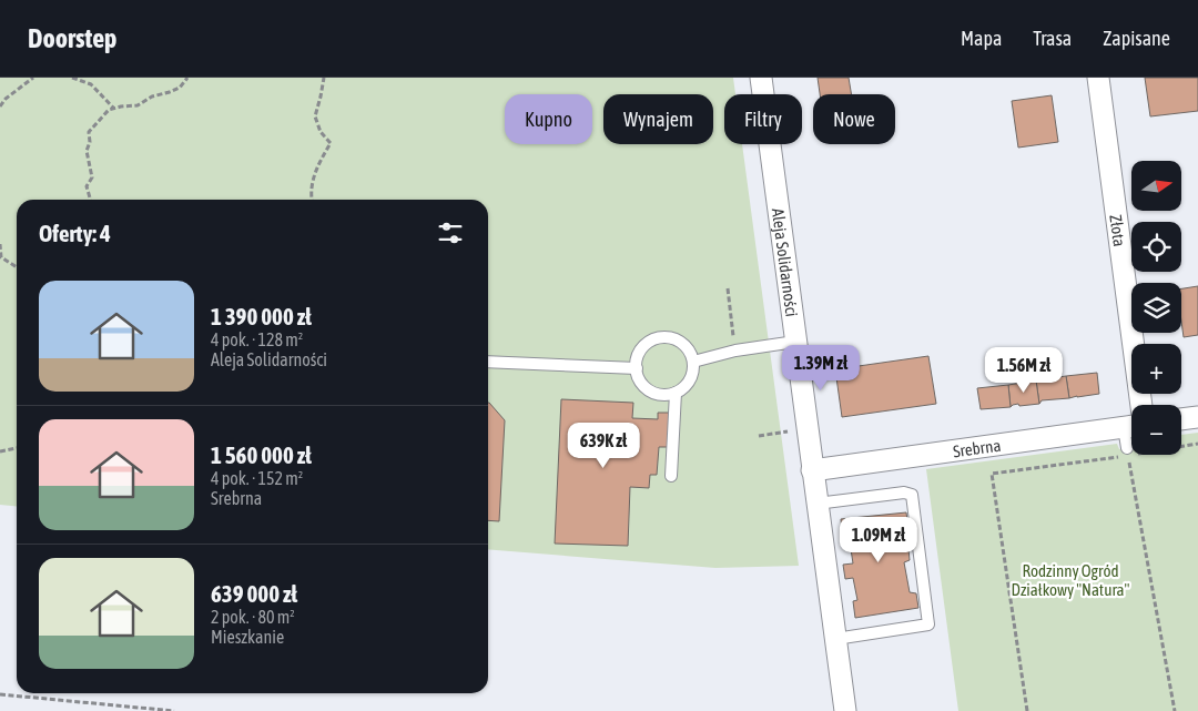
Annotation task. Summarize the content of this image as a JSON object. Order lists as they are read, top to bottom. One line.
{"streets":{"street":["Złota","Aleja Solidarności","Srebrna"]},"crossings":[["Aleja Solidarności","Srebrna"]],"parks":["Rodzinny Ogród Działkowy \"Natura\""],"north":"right","page":{"header":"Doorstep","nav":["Mapa","Trasa","Zapisane"],"chip":["Kupno","Wynajem","Filtry","Nowe"],"map_buttons":["+","−"],"heading":"Oferty: 4","list":[{"name":"1 390 000 zł","note":"4 pok. · 128 m² · Aleja Solidarności"},{"name":"1 560 000 zł","note":"4 pok. · 152 m² · Srebrna"},{"name":"639 000 zł","note":"2 pok. · 80 m² · Mieszkanie"}],"price":["1.39M zł","1.56M zł","639K zł","1.09M zł"]}}
